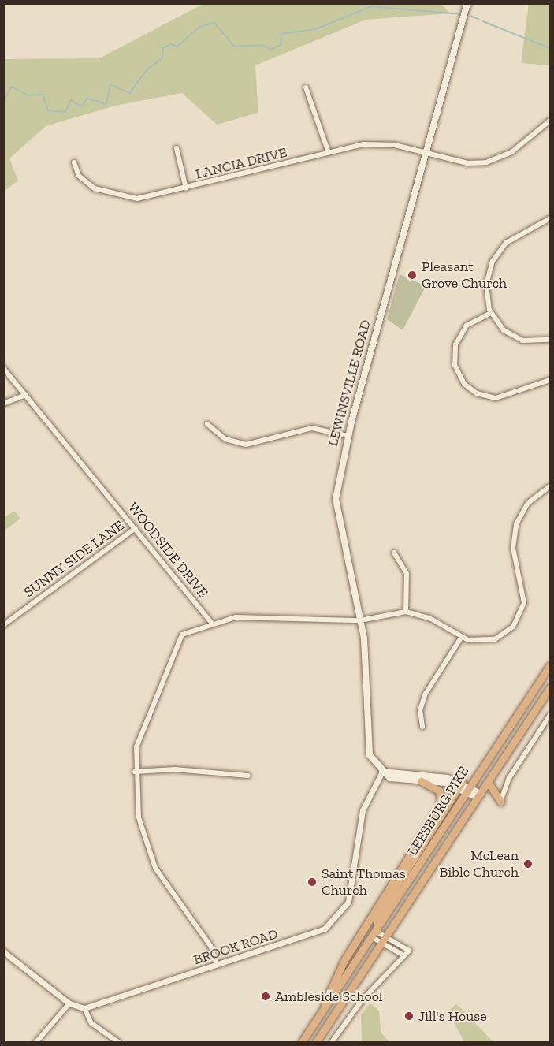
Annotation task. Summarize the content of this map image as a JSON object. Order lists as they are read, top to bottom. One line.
{"streets":{"highway":["LEESBURG PIKE"],"main road":["LEWINSVILLE ROAD"],"street":["LANCIA DRIVE","WOODSIDE DRIVE","SUNNY SIDE LANE","BROOK ROAD"]},"crossings":[["LANCIA DRIVE","LEWINSVILLE ROAD"],["LEWINSVILLE ROAD","BROOK ROAD"],["WOODSIDE DRIVE","SUNNY SIDE LANE"]],"places":["Pleasant Grove Church","McLean Bible Church","Saint Thomas Church","Ambleside School","Jill's House"]}
